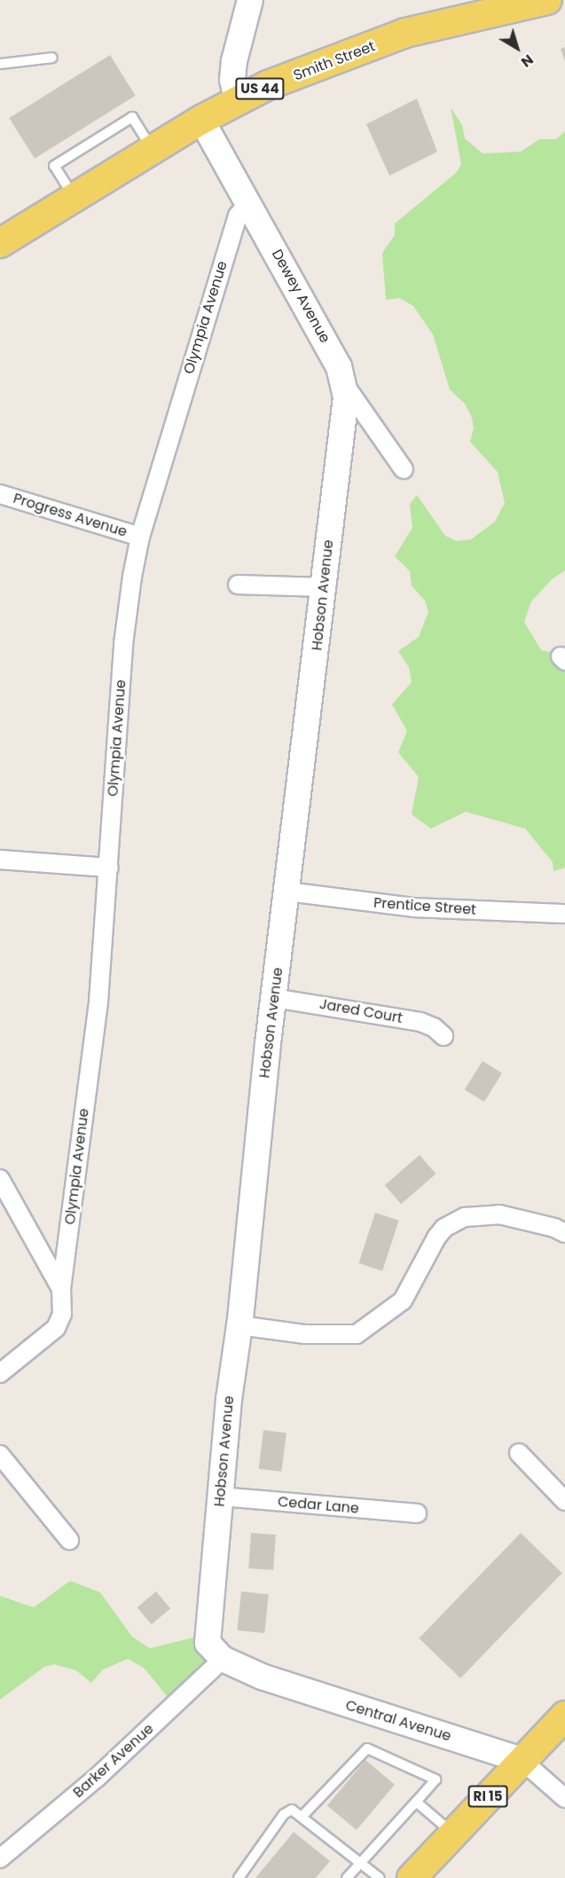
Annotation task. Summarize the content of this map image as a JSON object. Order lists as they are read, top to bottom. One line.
{"streets":{"main road":["Smith Street","US 44","RI 15"],"street":["Dewey Avenue","Olympia Avenue","Progress Avenue","Hobson Avenue","Prentice Street","Jared Court","Cedar Lane","Central Avenue","Barker Avenue"]},"crossings":[["Smith Street","Dewey Avenue"],["Dewey Avenue","Olympia Avenue"],["Dewey Avenue","Hobson Avenue"],["Olympia Avenue","Progress Avenue"],["Hobson Avenue","Prentice Street"],["Hobson Avenue","Jared Court"],["Hobson Avenue","Cedar Lane"],["Hobson Avenue","Central Avenue"],["Hobson Avenue","Barker Avenue"],["Central Avenue","Barker Avenue"],["Central Avenue","RI 15"]],"north":"bottom right"}
